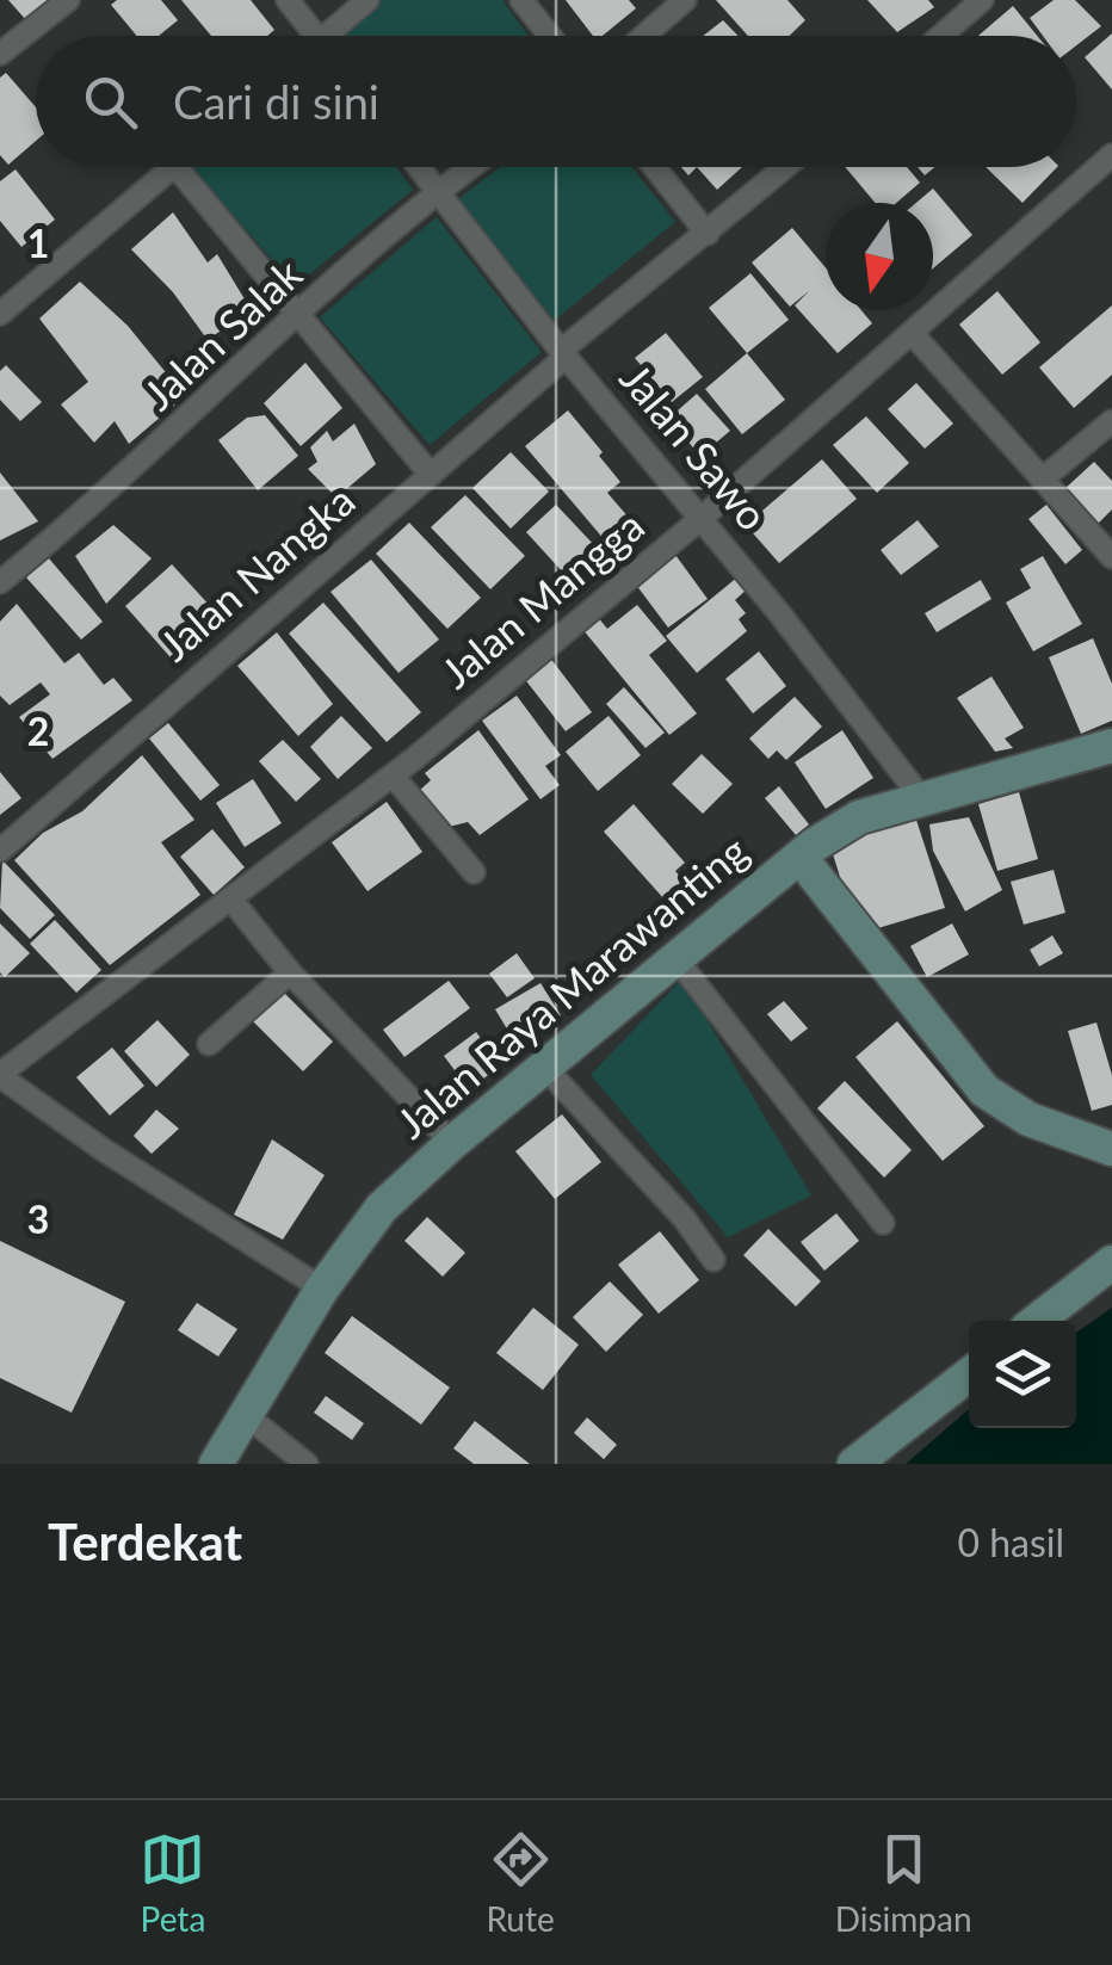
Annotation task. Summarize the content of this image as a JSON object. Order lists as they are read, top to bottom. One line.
{"streets":{"street":["Jalan Salak","Jalan Sawo","Jalan Nangka","Jalan Mangga","Jalan Raya Marawanting"]},"crossings":[["Jalan Salak","Jalan Sawo"],["Jalan Sawo","Jalan Nangka"],["Jalan Sawo","Jalan Mangga"],["Jalan Sawo","Jalan Raya Marawanting"]],"north":"bottom","page":{"search":"Cari di sini","heading":["Terdekat","0 hasil"],"nav":["Peta","Rute","Disimpan"]},"grid":{"rows":["1","2","3"]}}
